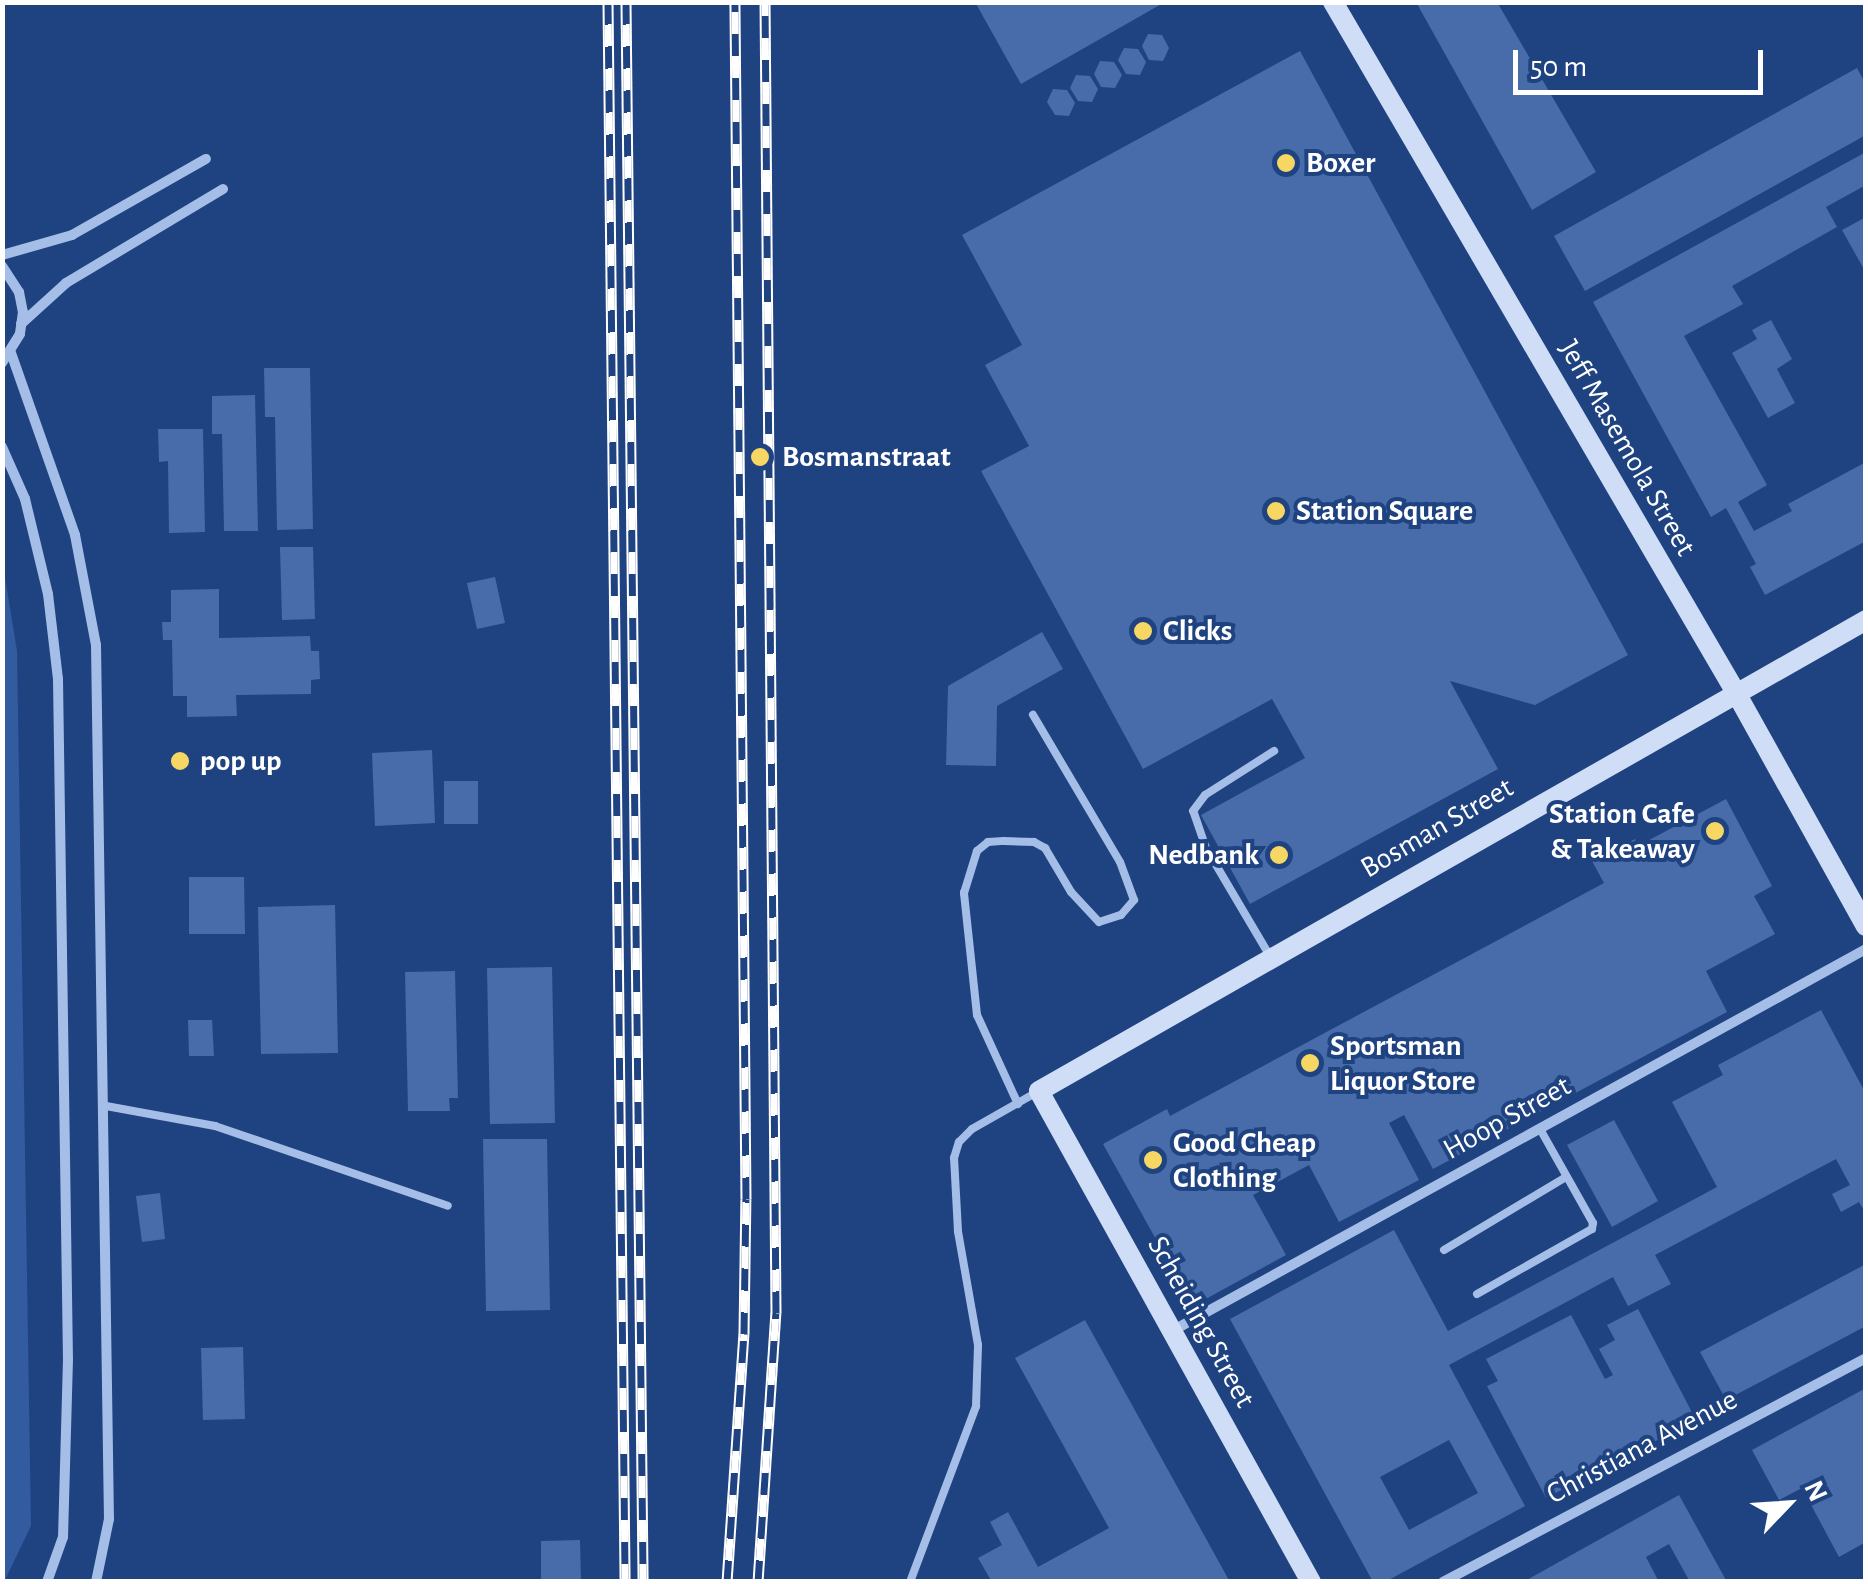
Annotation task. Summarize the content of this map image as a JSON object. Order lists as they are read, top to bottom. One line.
{"streets":{"main road":["Jeff Masemola Street","Bosman Street","Scheiding Street"],"street":["Hoop Street","Christiana Avenue"]},"crossings":[["Jeff Masemola Street","Bosman Street"],["Bosman Street","Scheiding Street"],["Hoop Street","Scheiding Street"]],"places":["Boxer","Bosmanstraat","Station Square","Clicks","pop up","Station Cafe & Takeaway","Nedbank","Sportsman Liquor Store","Good Cheap Clothing"],"scale_bar":"50 m","north":"top right"}
